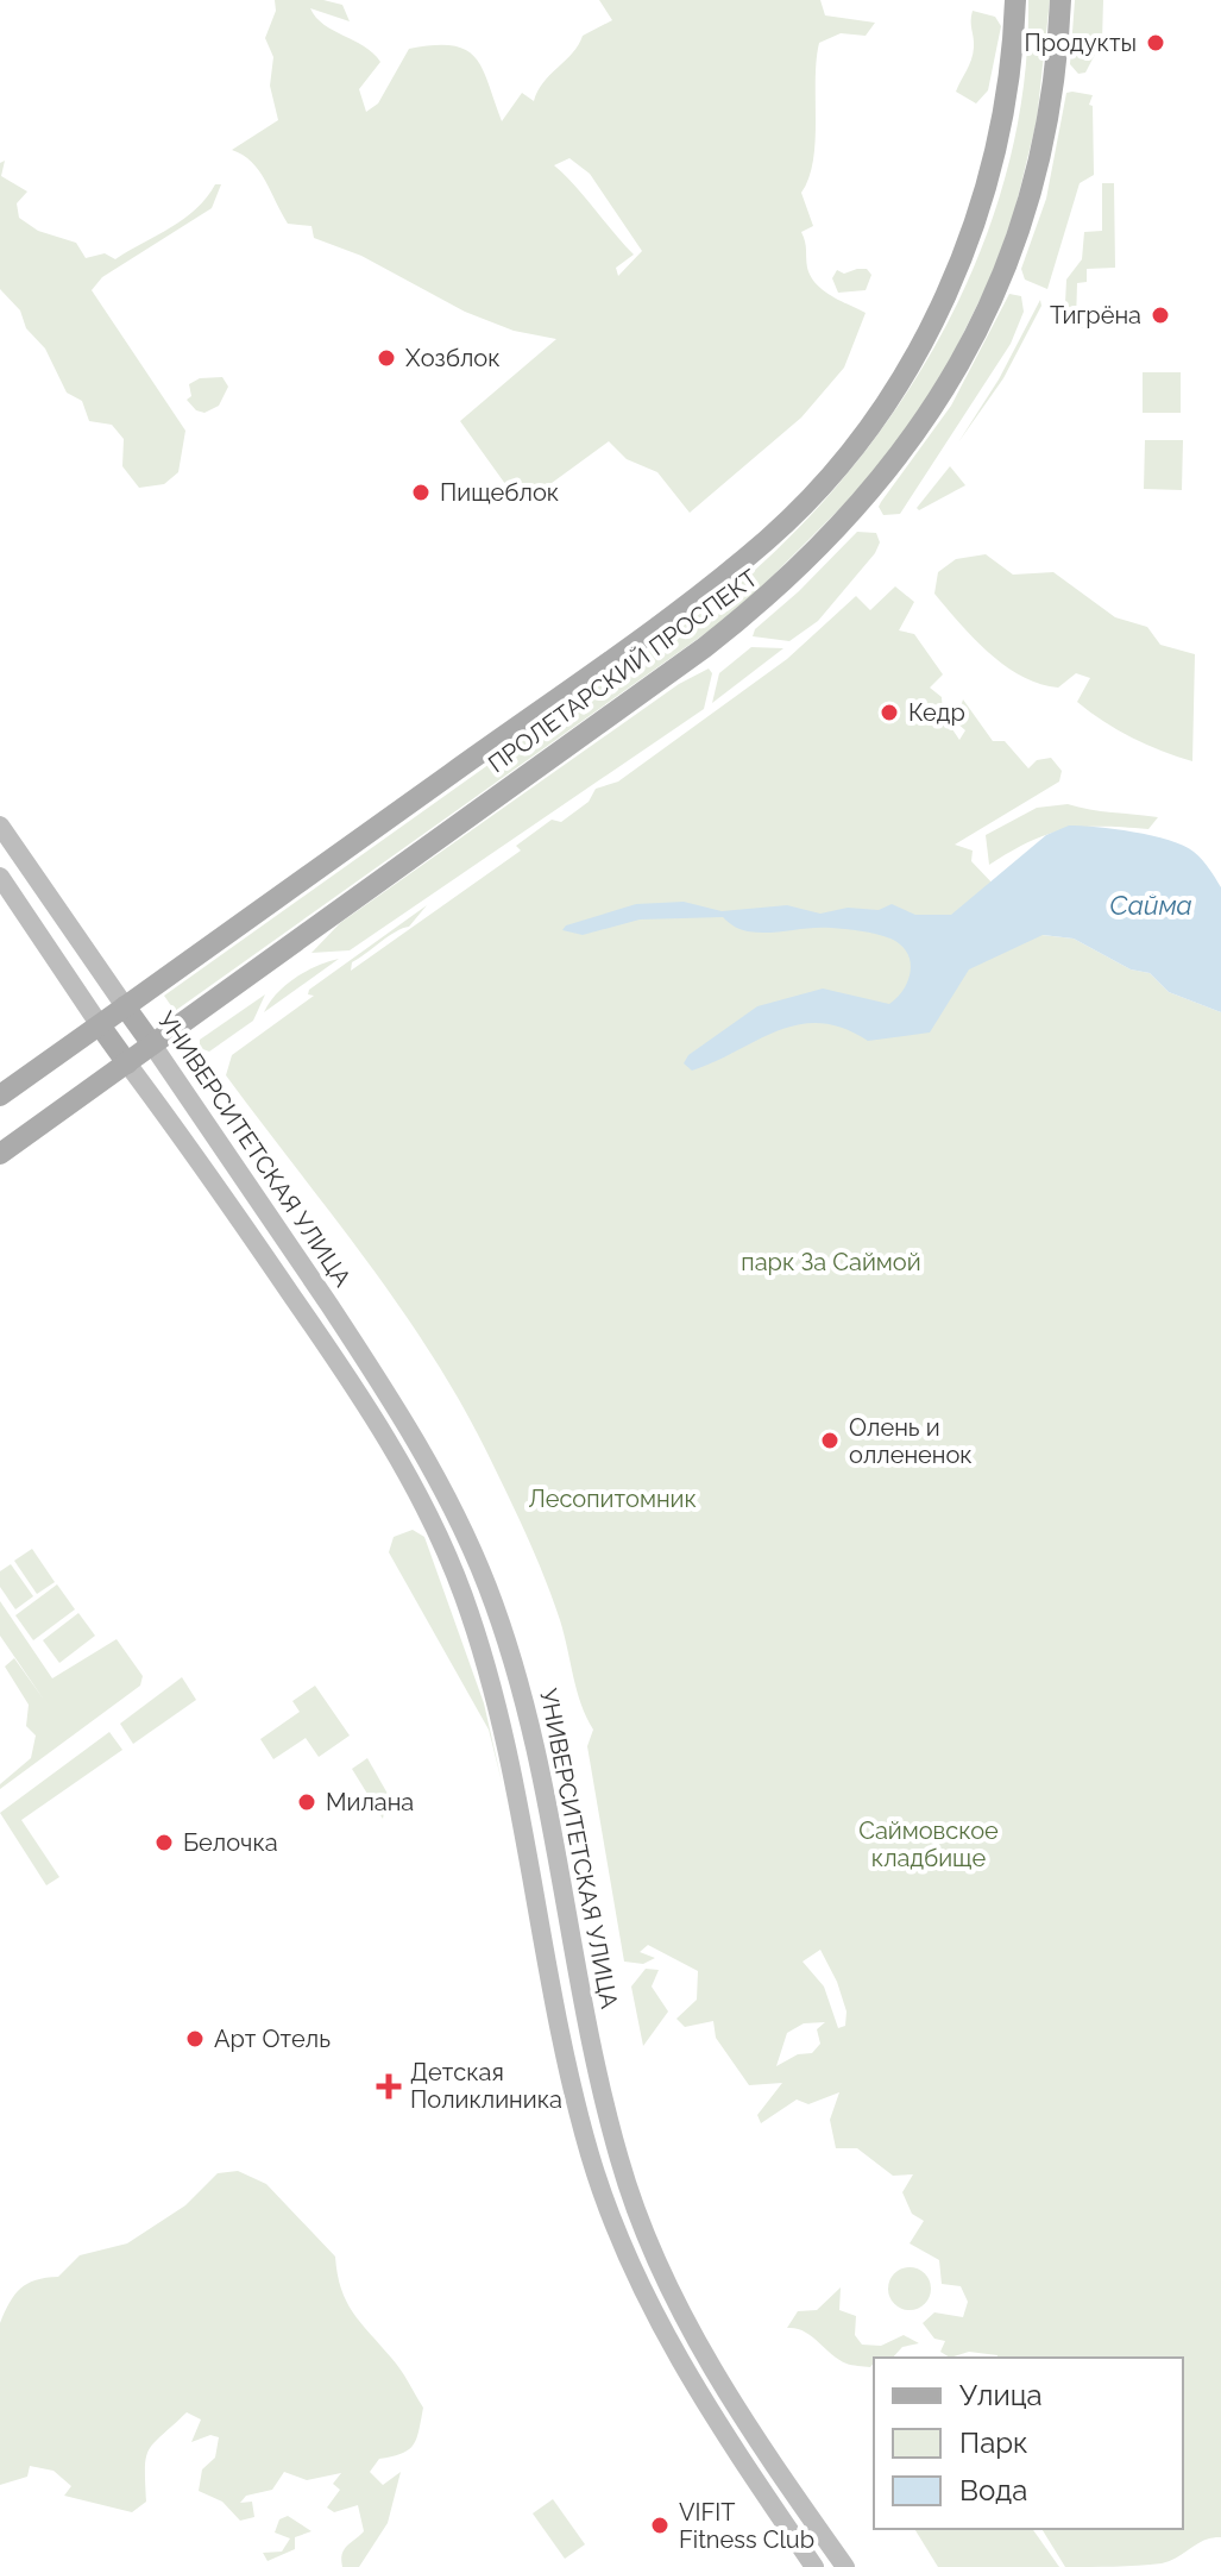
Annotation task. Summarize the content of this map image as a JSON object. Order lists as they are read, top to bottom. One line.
{"streets":{"main road":["ПРОЛЕТАРСКИЙ ПРОСПЕКТ","УНИВЕРСИТЕТСКАЯ УЛИЦА"]},"crossings":[["ПРОЛЕТАРСКИЙ ПРОСПЕКТ","УНИВЕРСИТЕТСКАЯ УЛИЦА"]],"water":["Сайма"],"parks":["парк За Саймой","Лесопитомник","Саймовское кладбище"],"places":{"other":["Продукты","Тигрёна","Хозблок","Пищеблок","Кедр","Олень и оллененок","Милана","Белочка","Арт Отель","VIFIT Fitness Club"],"health":["Детская Поликлиника"]},"legend":["Улица","Парк","Вода"]}
